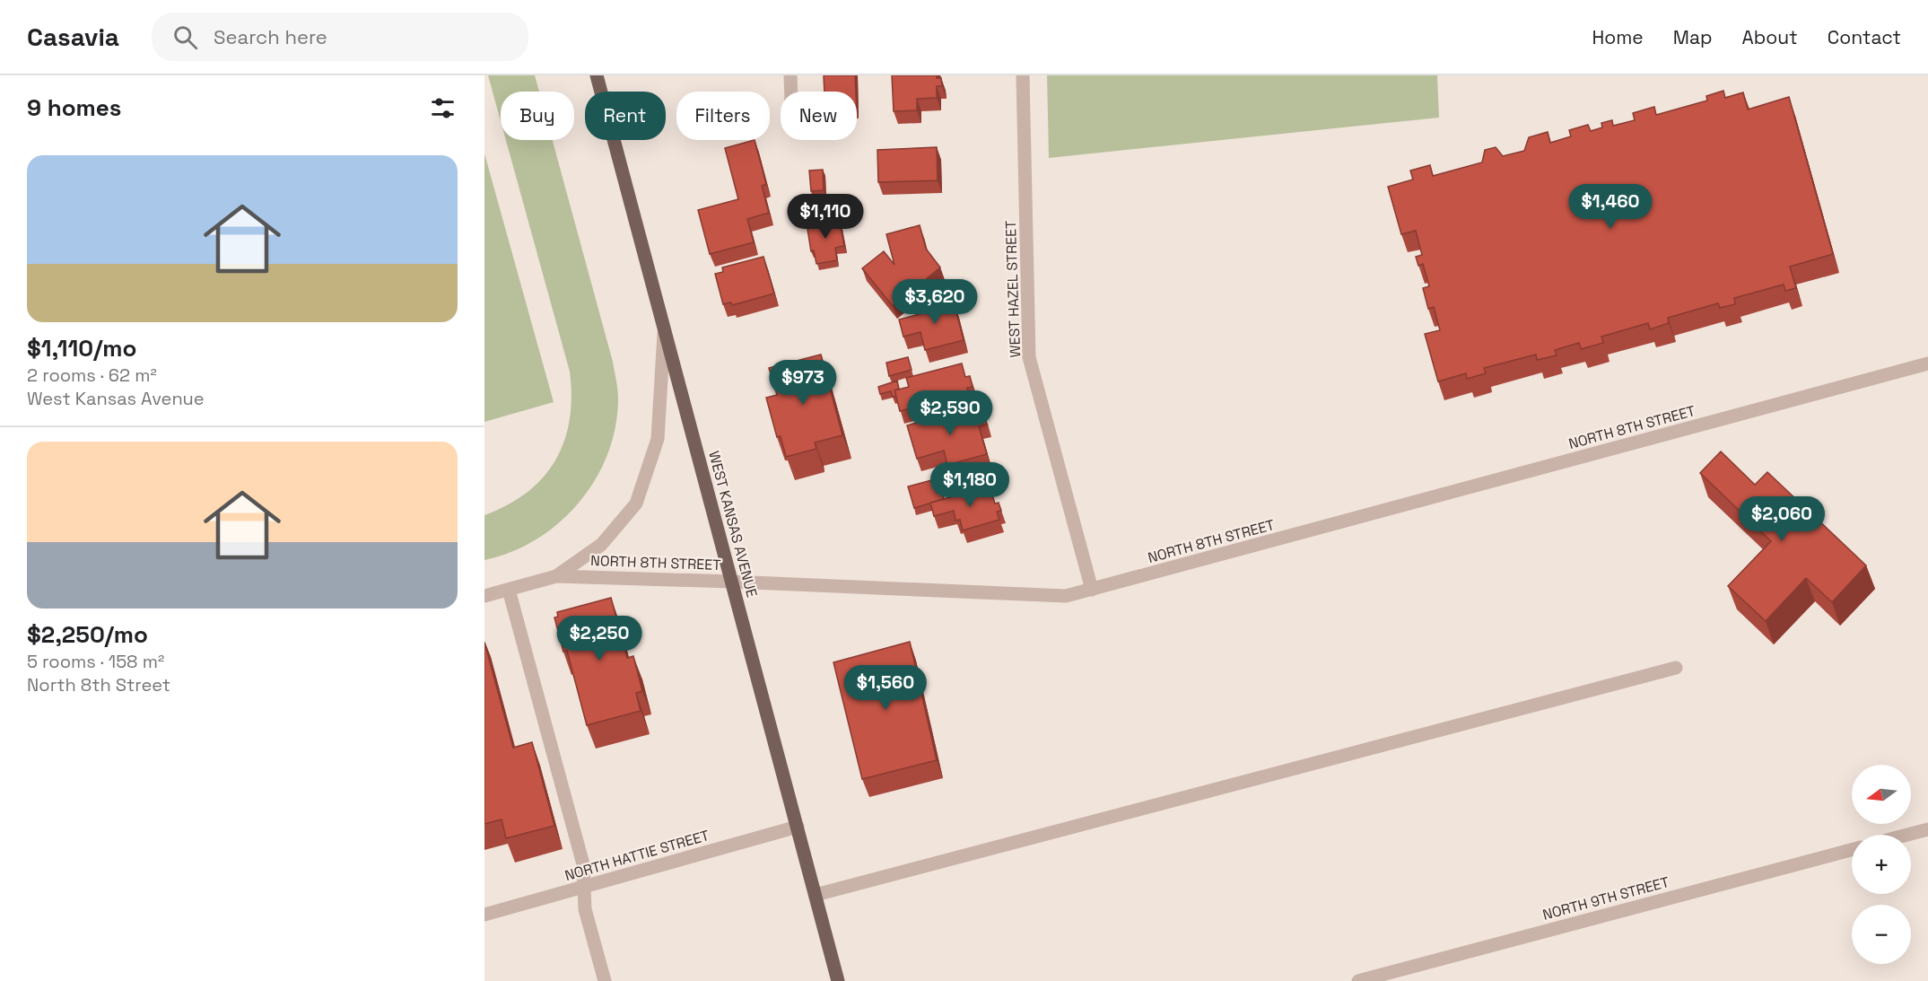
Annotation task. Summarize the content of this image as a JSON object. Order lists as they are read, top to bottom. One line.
{"streets":{"main road":["WEST KANSAS AVENUE"],"street":["WEST HAZEL STREET","NORTH 8TH STREET","NORTH HATTIE STREET","NORTH 9TH STREET"]},"crossings":[["WEST HAZEL STREET","NORTH 8TH STREET"],["NORTH 8TH STREET","WEST KANSAS AVENUE"],["WEST KANSAS AVENUE","NORTH HATTIE STREET"]],"north":"left","page":{"header":"Casavia","search":"Search here","nav":["Home","Map","About","Contact"],"heading":"9 homes","chip":["Buy","Rent","Filters","New"],"list":[{"name":"$1,110/mo","note":"2 rooms · 62 m² · West Kansas Avenue"},{"name":"$2,250/mo","note":"5 rooms · 158 m² · North 8th Street"}],"price":["$1,460","$1,110","$3,620","$973","$2,590","$1,180","$2,060","$2,250","$1,560"],"map_buttons":["+","−"]}}
